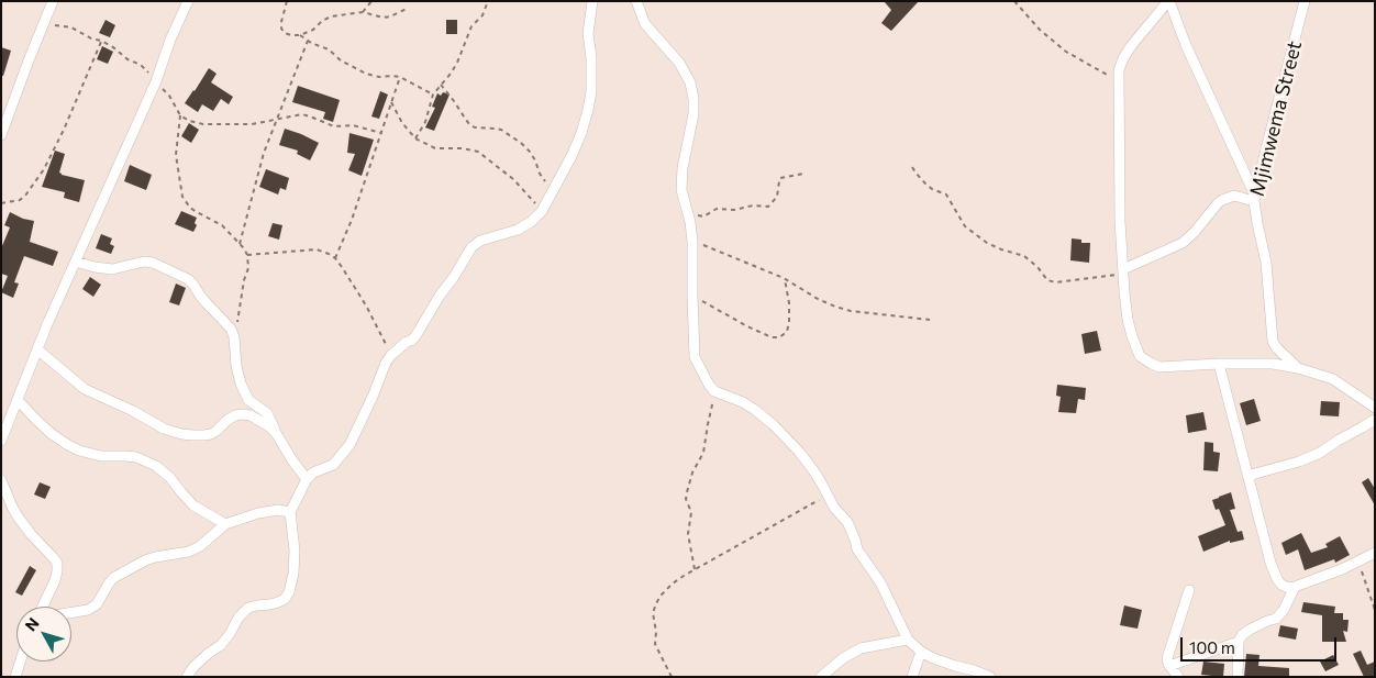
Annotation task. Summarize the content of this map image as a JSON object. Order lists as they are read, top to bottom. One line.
{"streets":{"street":["Mjimwema Street"]},"scale_bar":"100 m","north":"top left"}
